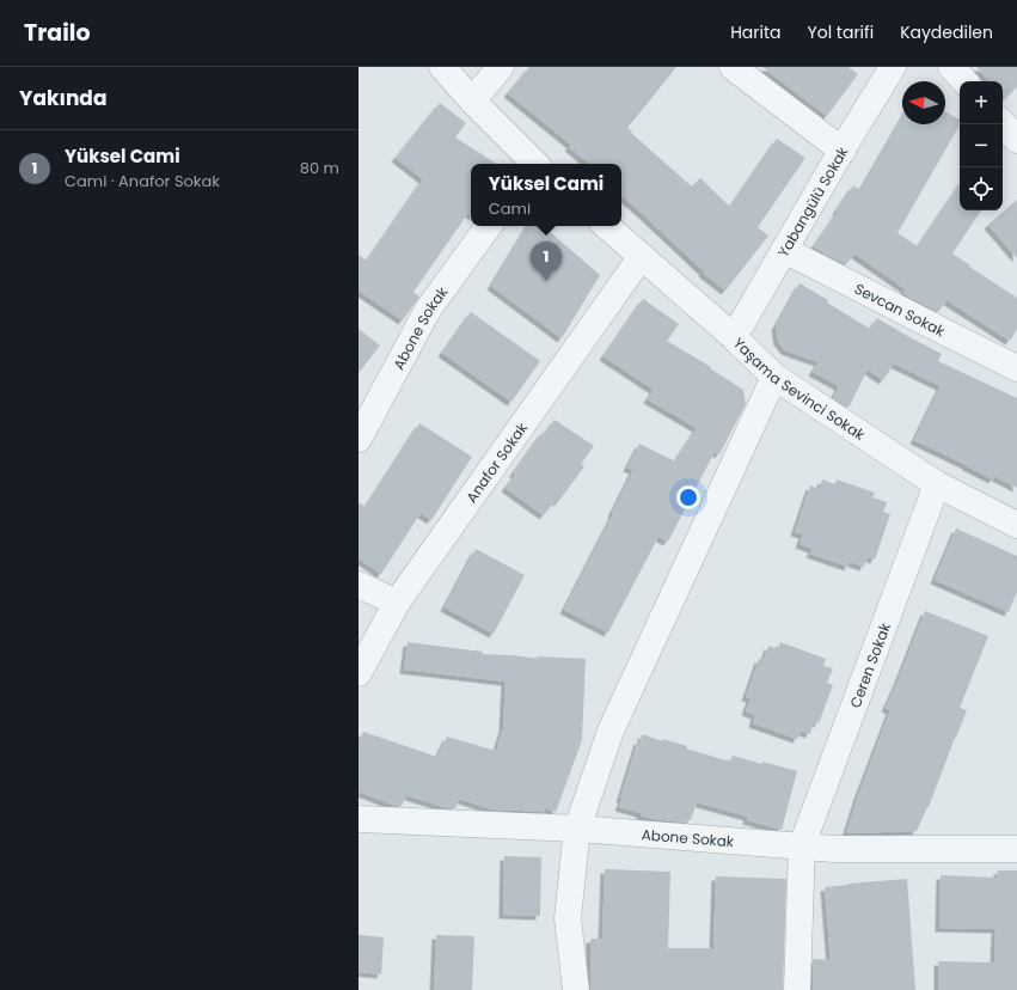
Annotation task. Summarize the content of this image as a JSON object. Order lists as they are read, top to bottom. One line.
{"streets":{"street":["Yabangülü Sokak","Sevcan Sokak","Abone Sokak","Yaşama Sevinci Sokak","Anafor Sokak","Ceren Sokak"]},"crossings":[["Yabangülü Sokak","Sevcan Sokak"],["Yabangülü Sokak","Yaşama Sevinci Sokak"],["Abone Sokak","Ceren Sokak"],["Yaşama Sevinci Sokak","Anafor Sokak"],["Yaşama Sevinci Sokak","Ceren Sokak"]],"north":"left","page":{"header":"Trailo","nav":["Harita","Yol tarifi","Kaydedilen"],"heading":"Yakında","map_buttons":["+","−"],"list":[{"mark":"1","name":"Yüksel Cami","note":"Cami · Anafor Sokak","value":"80 m"}],"popup":["Yüksel Cami","Cami"],"pins":"1"}}
